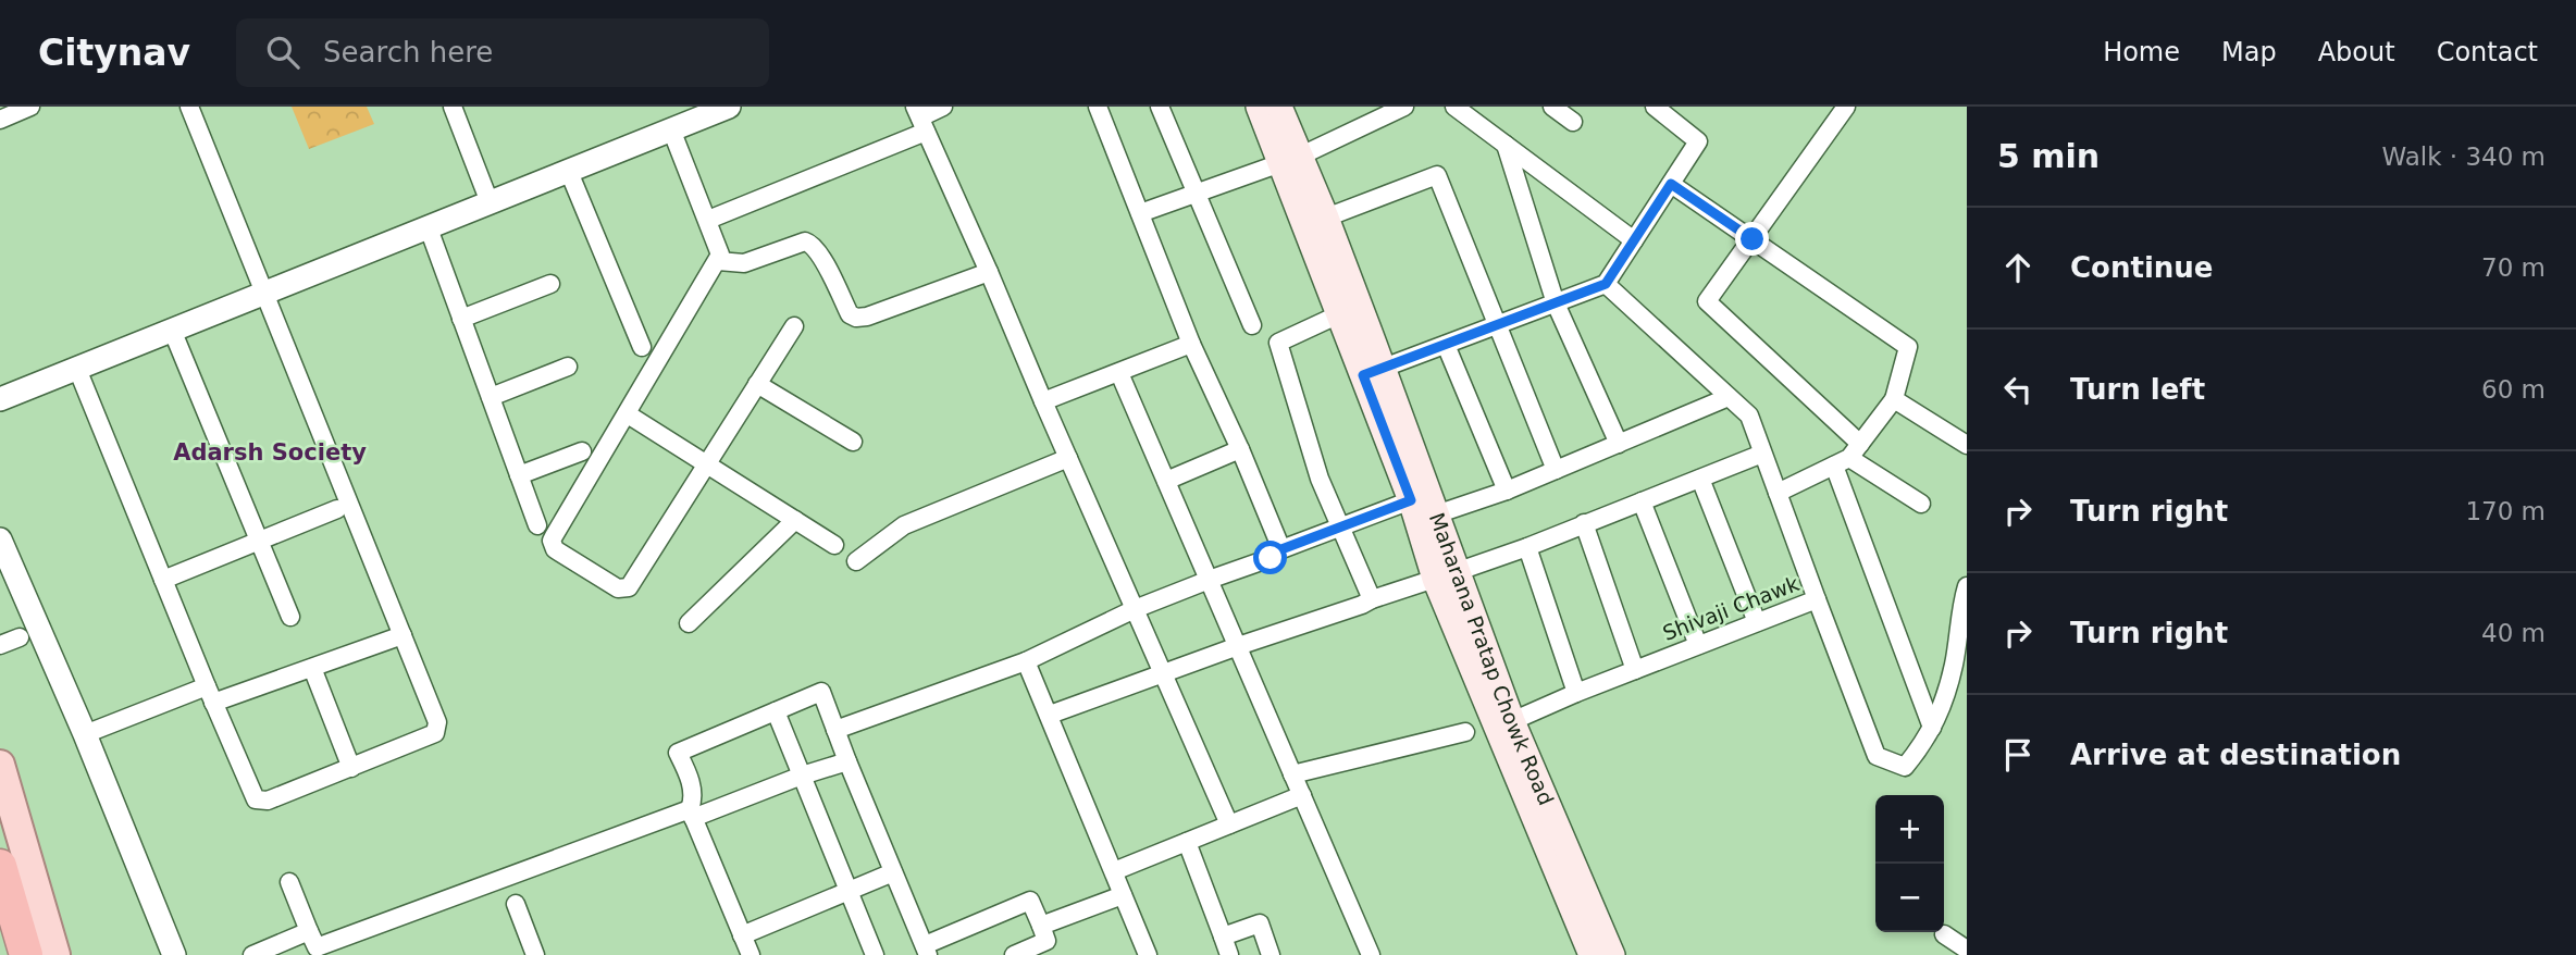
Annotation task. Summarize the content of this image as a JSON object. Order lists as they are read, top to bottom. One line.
{"streets":{"main road":["Maharana Pratap Chowk Road"],"street":["Shivaji Chawk"]},"crossings":[["Shivaji Chawk","Maharana Pratap Chowk Road"]],"districts":["Adarsh Society"],"page":{"header":"Citynav","search":"Search here","nav":["Home","Map","About","Contact"],"heading":["5 min","Walk · 340 m"],"list":[["Continue","70 m"],["Turn left","60 m"],["Turn right","170 m"],["Turn right","40 m"],"Arrive at destination"],"map_buttons":["+","−"]}}
